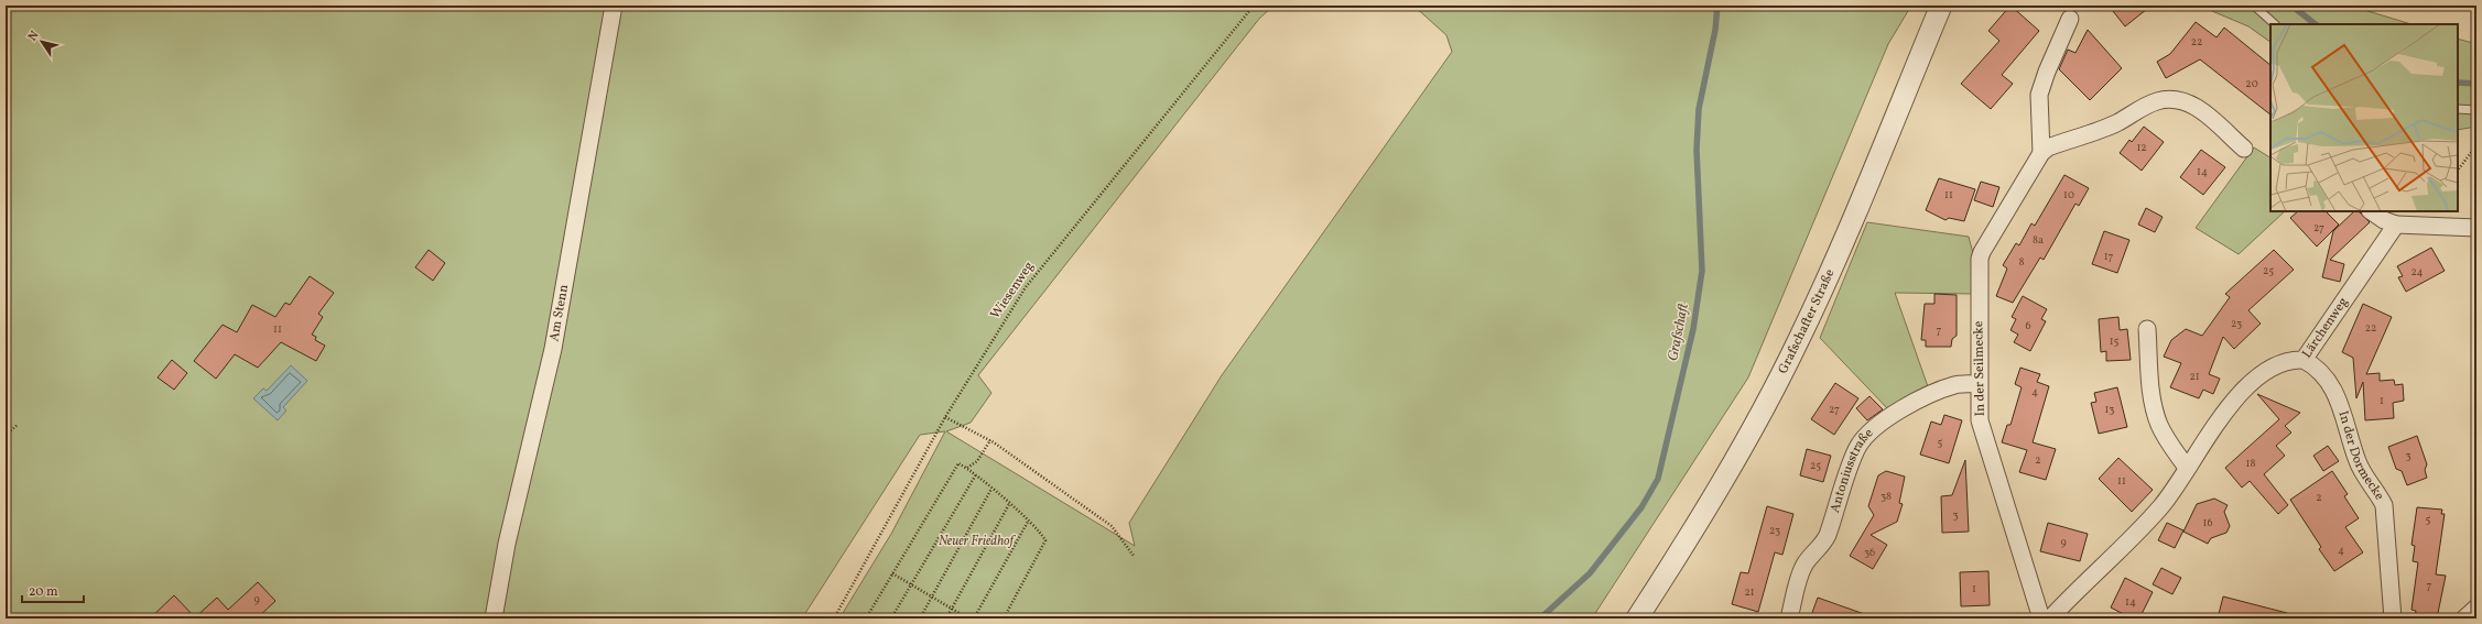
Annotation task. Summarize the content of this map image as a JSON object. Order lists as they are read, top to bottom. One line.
{"streets":{"street":["Am Stenn","Grafschafter Straße","Lärchenweg","In der Seilmecke","In der Dormecke","Antoniusstraße"],"path":["Wiesenweg"]},"crossings":[["Lärchenweg","In der Dormecke"],["In der Seilmecke","Antoniusstraße"]],"water":["Grafschaft"],"parks":["Neuer Friedhof"],"house_numbers":["22","20","12","14","11","10","27","8a","17","8","25","24","23","6","22","11","7","15","21","4","1","27","13","5","3","2","18","25","11","38","2","3","5","16","23","9","4","36","7","1","21","9","14"],"scale_bar":"20 m","north":"top left"}
